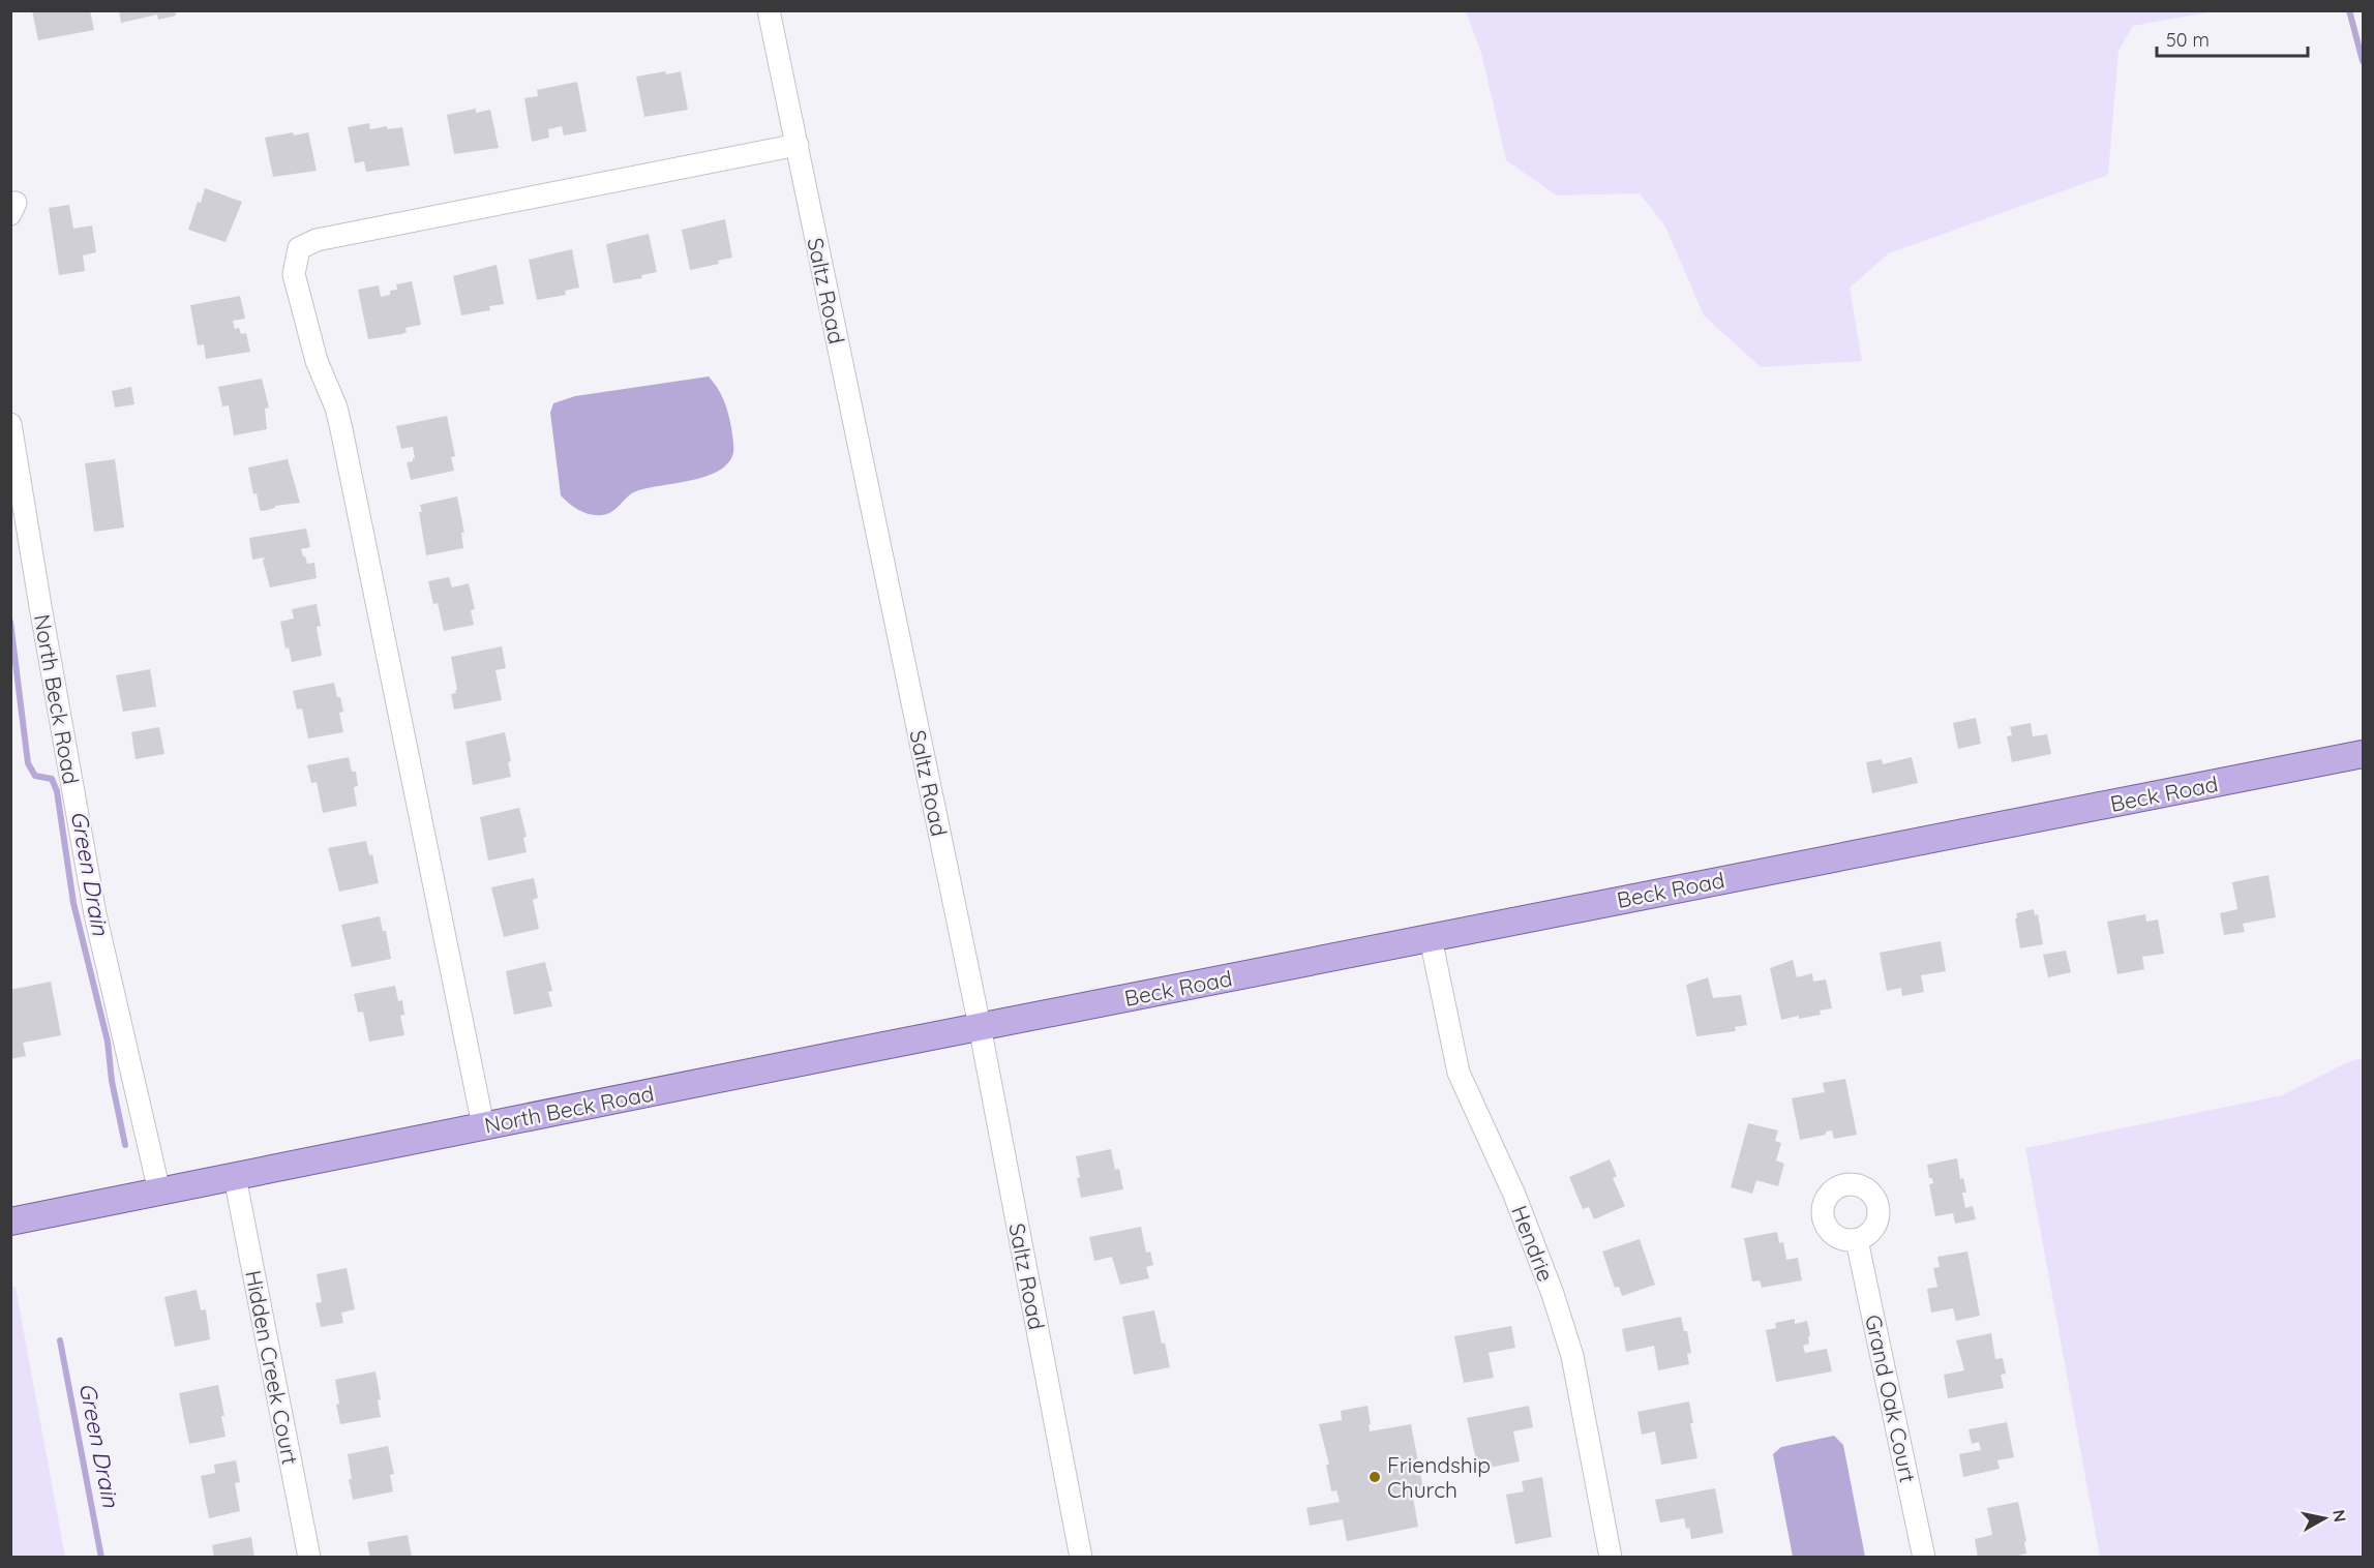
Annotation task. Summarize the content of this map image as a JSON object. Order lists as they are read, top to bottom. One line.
{"streets":{"main road":["North Beck Road","Beck Road"],"street":["Saltz Road","Hendrie","Hidden Creek Court","Grand Oak Court"]},"crossings":[["Saltz Road","North Beck Road"],["Saltz Road","Beck Road"],["North Beck Road","Beck Road"],["North Beck Road","Hidden Creek Court"],["Beck Road","Hendrie"]],"water":["Green Drain"],"places":["Friendship Church"],"scale_bar":"50 m","north":"right"}
